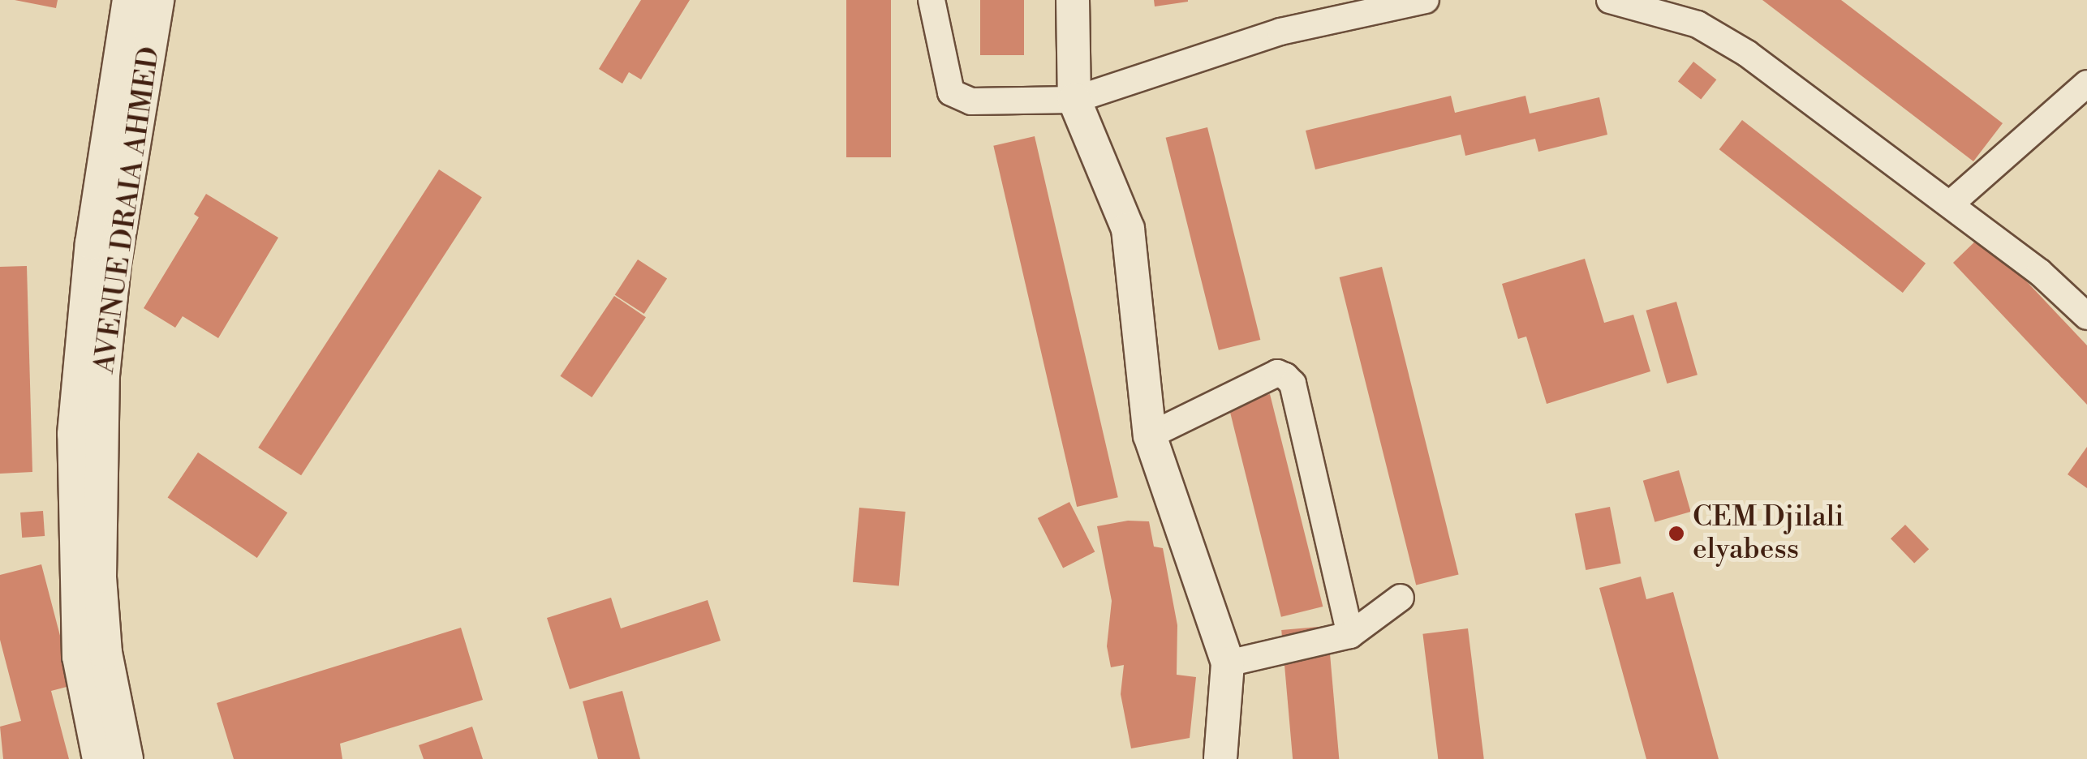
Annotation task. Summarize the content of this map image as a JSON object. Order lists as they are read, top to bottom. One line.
{"streets":{"street":["AVENUE DRAIA AHMED"]},"places":["CEM Djilali elyabess"]}
